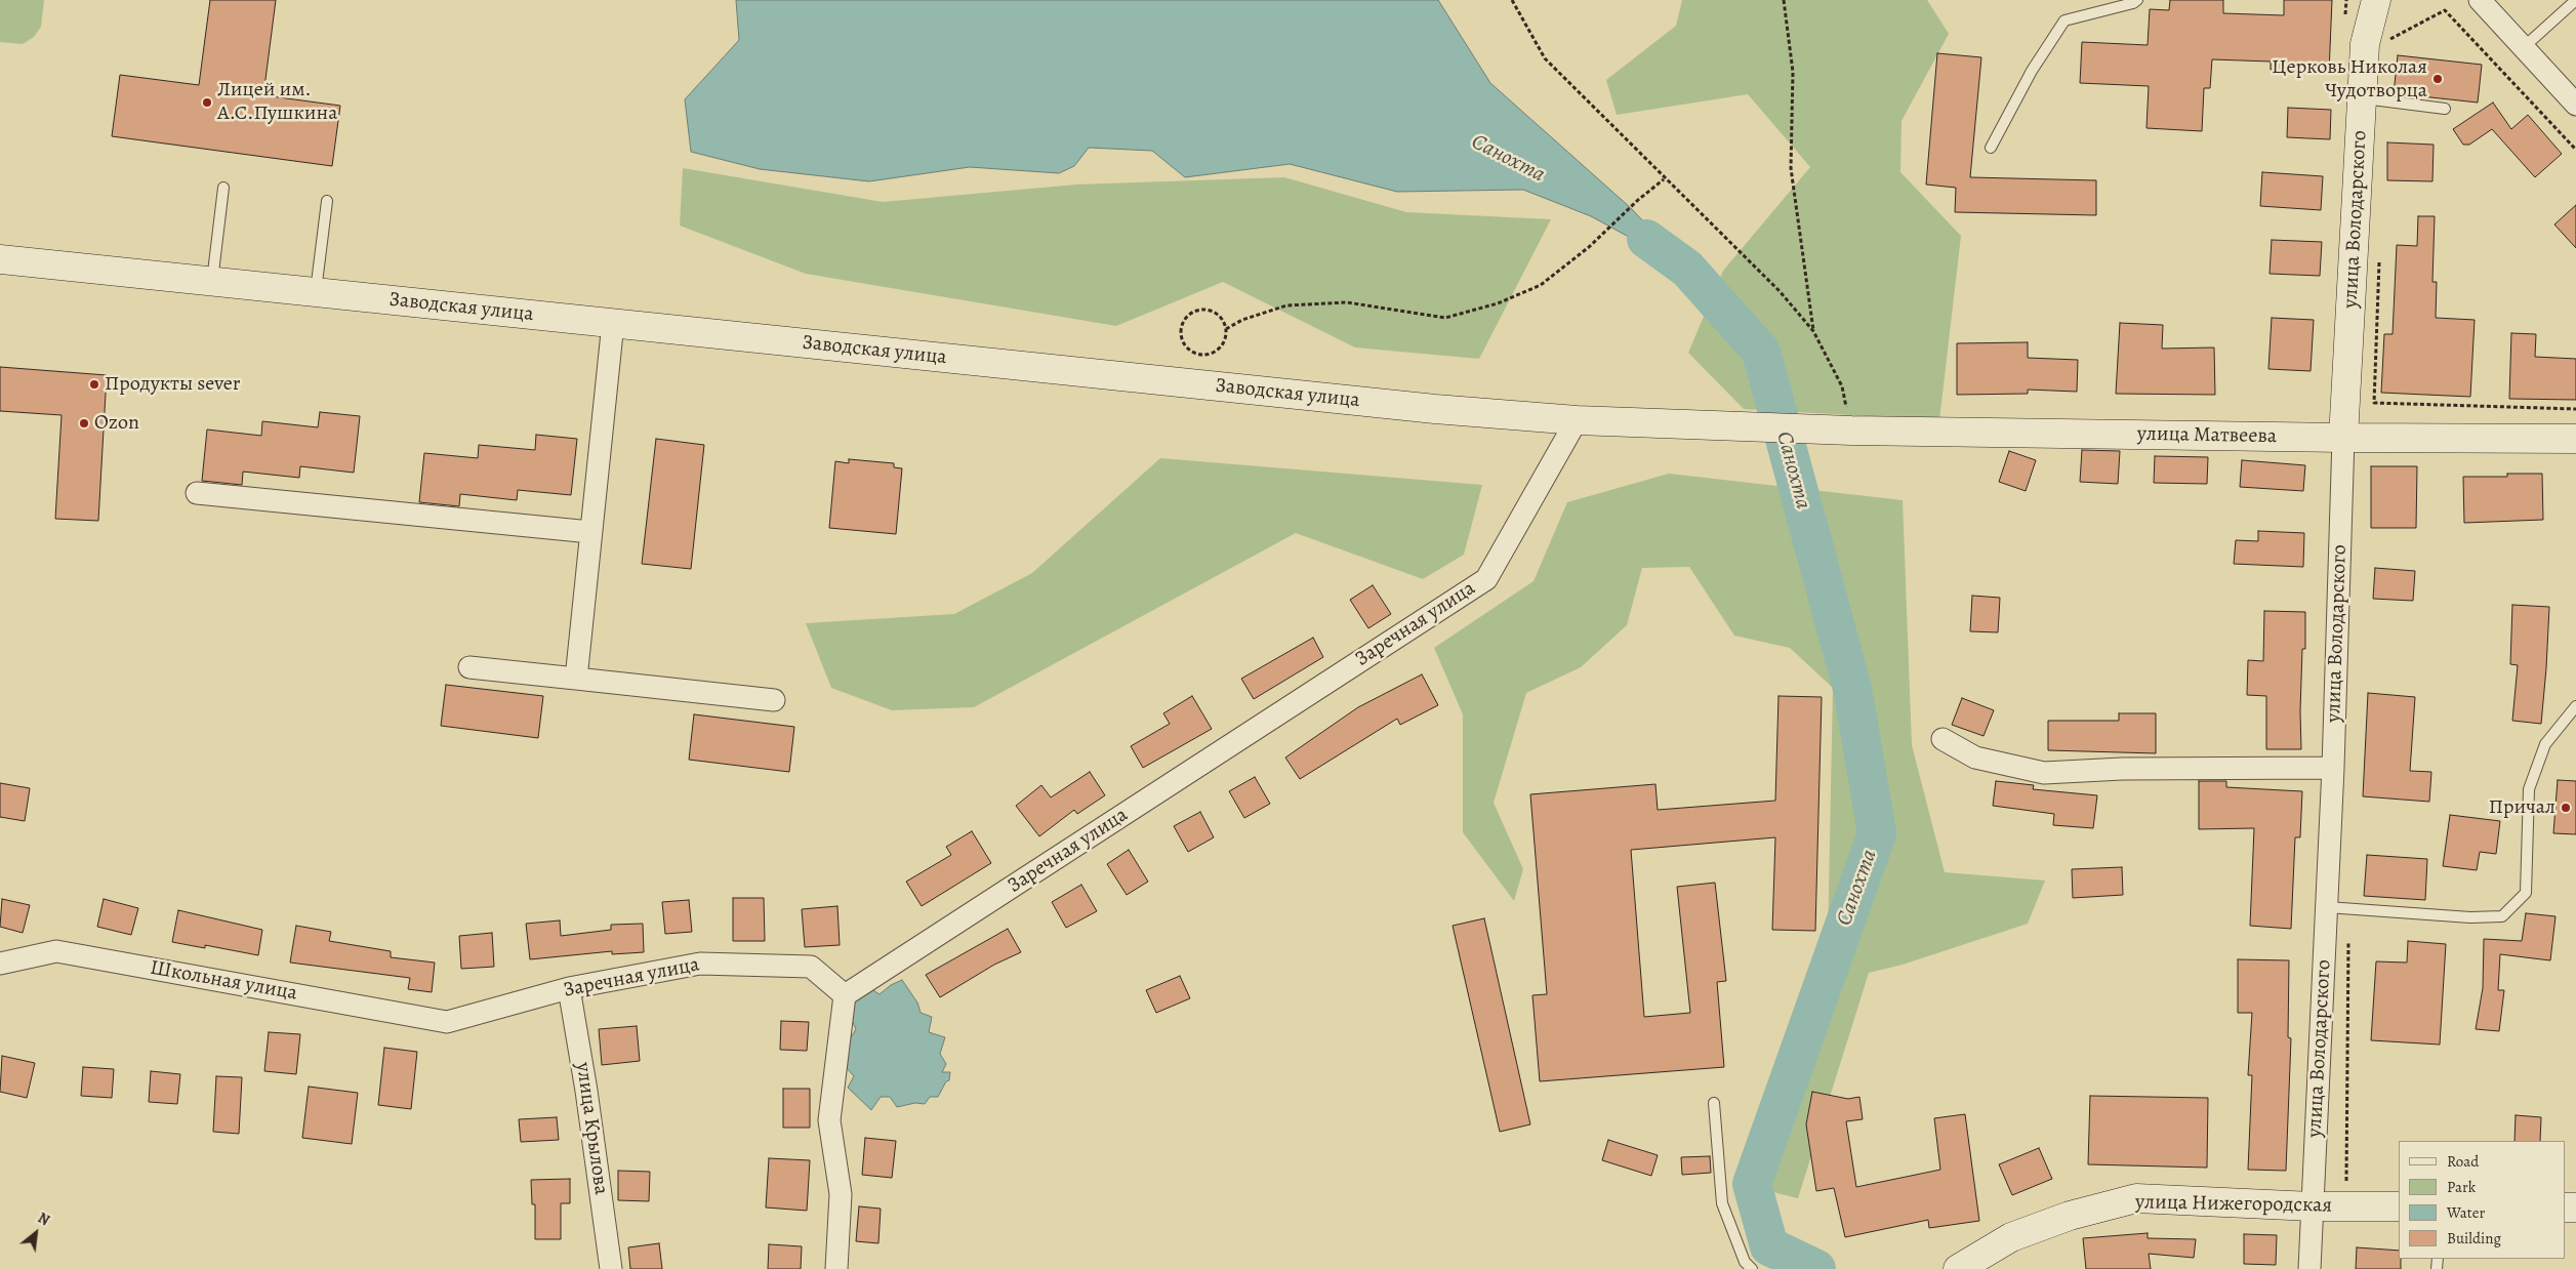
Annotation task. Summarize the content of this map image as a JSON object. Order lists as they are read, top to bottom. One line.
{"streets":{"main road":["улица Володарского","Заводская улица","улица Матвеева","улица Нижегородская"],"street":["Заречная улица","Школьная улица","улица Крылова"]},"crossings":[["улица Володарского","улица Матвеева"],["улица Володарского","улица Нижегородская"],["Заводская улица","улица Матвеева"],["Заводская улица","Заречная улица"],["Заречная улица","Школьная улица"],["Заречная улица","улица Крылова"]],"water":["Санохта"],"places":["Церковь Николая Чудотворца","Лицей им. А.С.Пушкина","Продукты sever","Ozon","Причал"],"legend":["Road","Park","Water","Building"],"north":"top right"}
